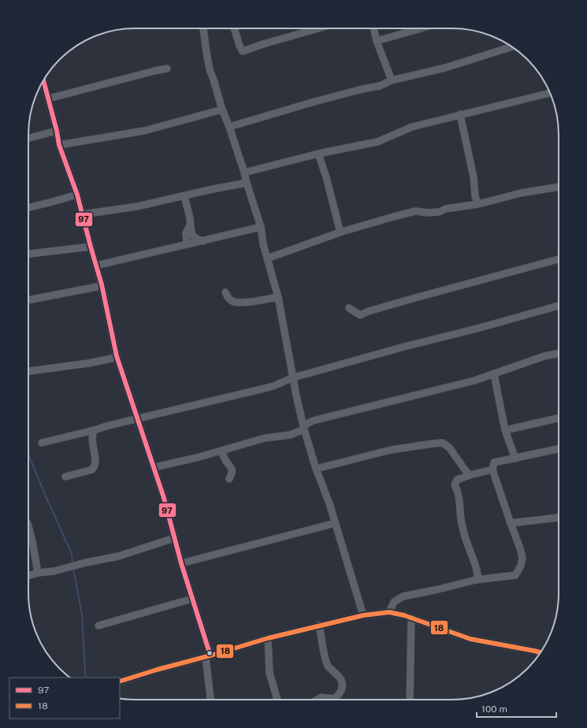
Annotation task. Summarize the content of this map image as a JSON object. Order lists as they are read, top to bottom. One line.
{"lines":["transit line 97","transit line 18"],"legend":["97","18"],"scale_bar":"100 m"}
